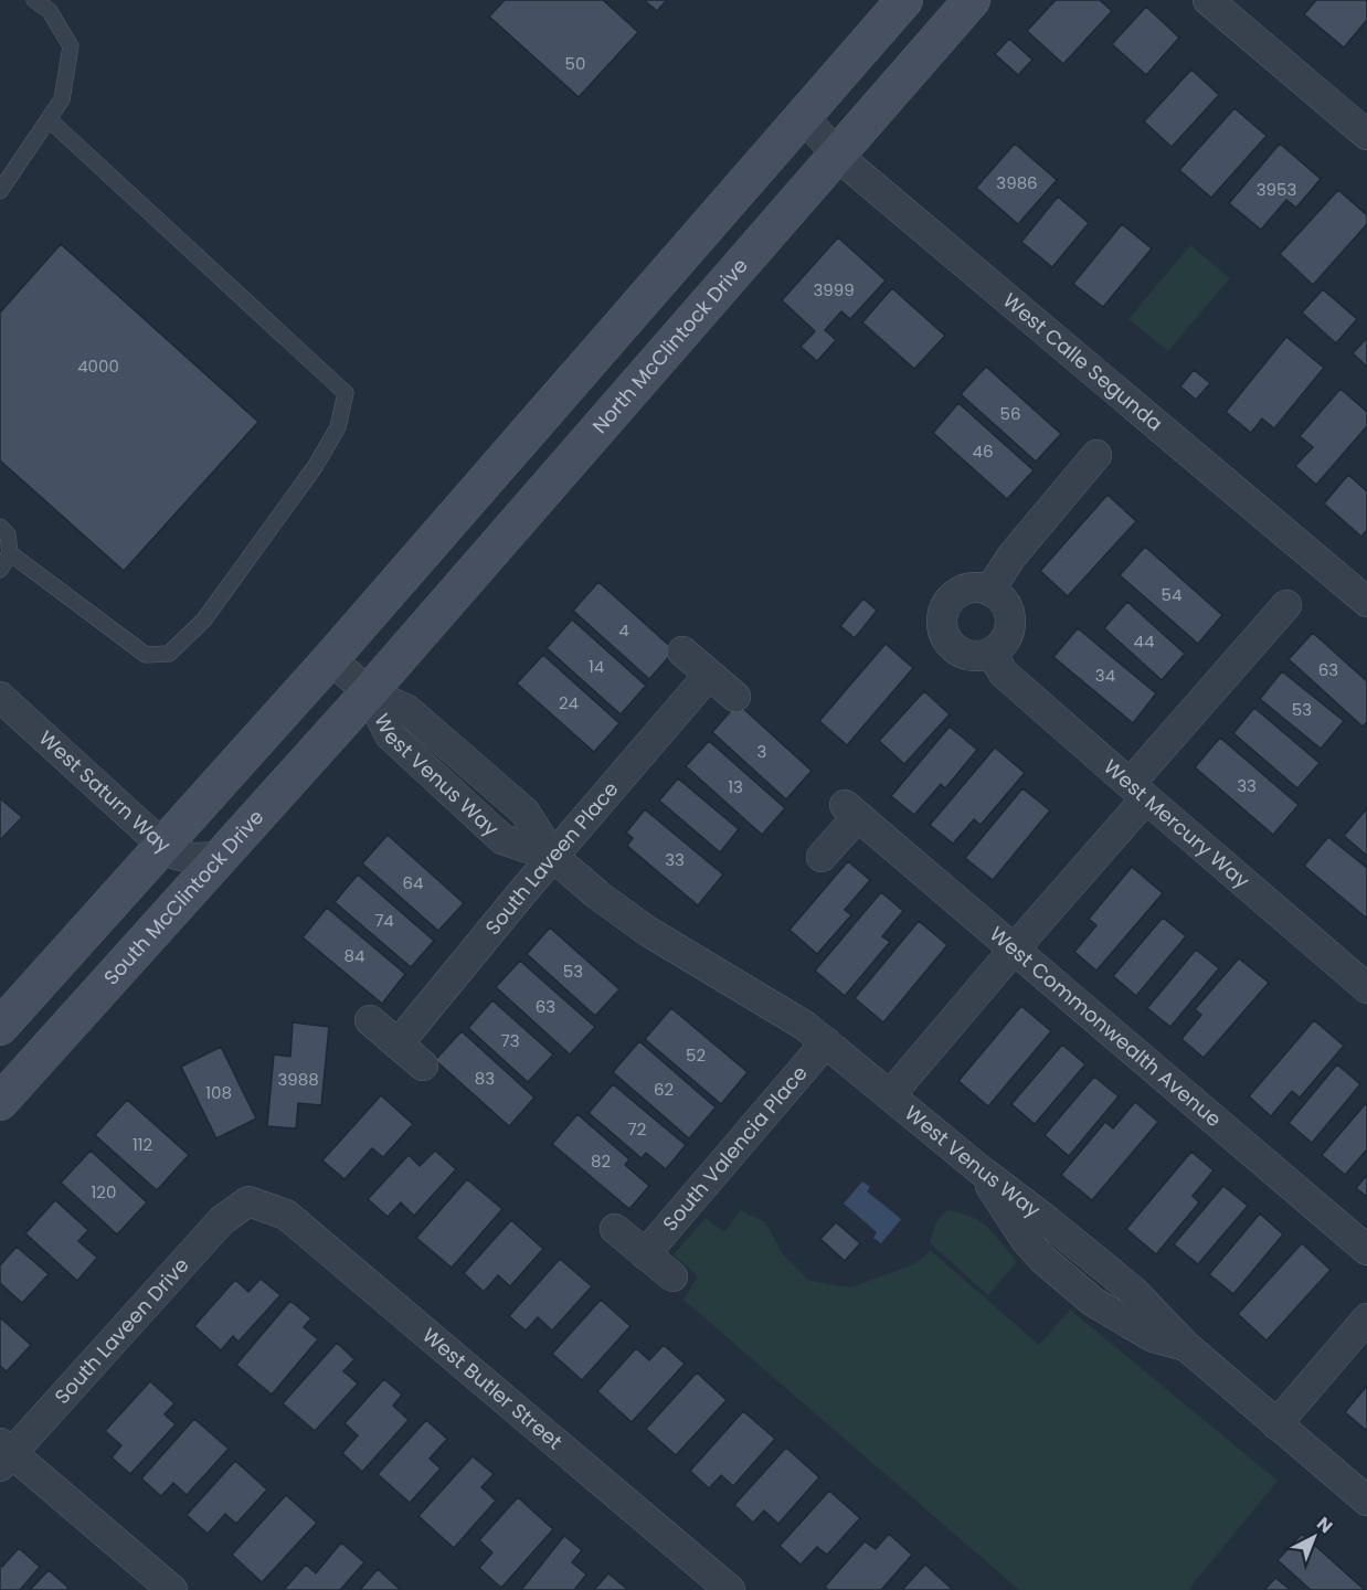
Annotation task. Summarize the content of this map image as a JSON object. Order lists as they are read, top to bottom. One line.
{"streets":{"main road":["North McClintock Drive","South McClintock Drive"],"street":["West Calle Segunda","West Venus Way","West Saturn Way","West Mercury Way","South Laveen Place","West Commonwealth Avenue","South Valencia Place","South Laveen Drive","West Butler Street"]},"crossings":[["North McClintock Drive","West Calle Segunda"],["North McClintock Drive","West Venus Way"],["North McClintock Drive","South McClintock Drive"],["West Venus Way","South Laveen Place"],["West Venus Way","South McClintock Drive"],["West Venus Way","South Valencia Place"],["West Saturn Way","South McClintock Drive"],["South Laveen Drive","West Butler Street"]],"house_numbers":["50","3986","3953","3999","4000","56","46","54","4","44","14","63","34","24","53","3","33","13","33","64","74","84","53","63","73","52","83","3988","62","108","72","112","82","120"],"north":"top right"}
